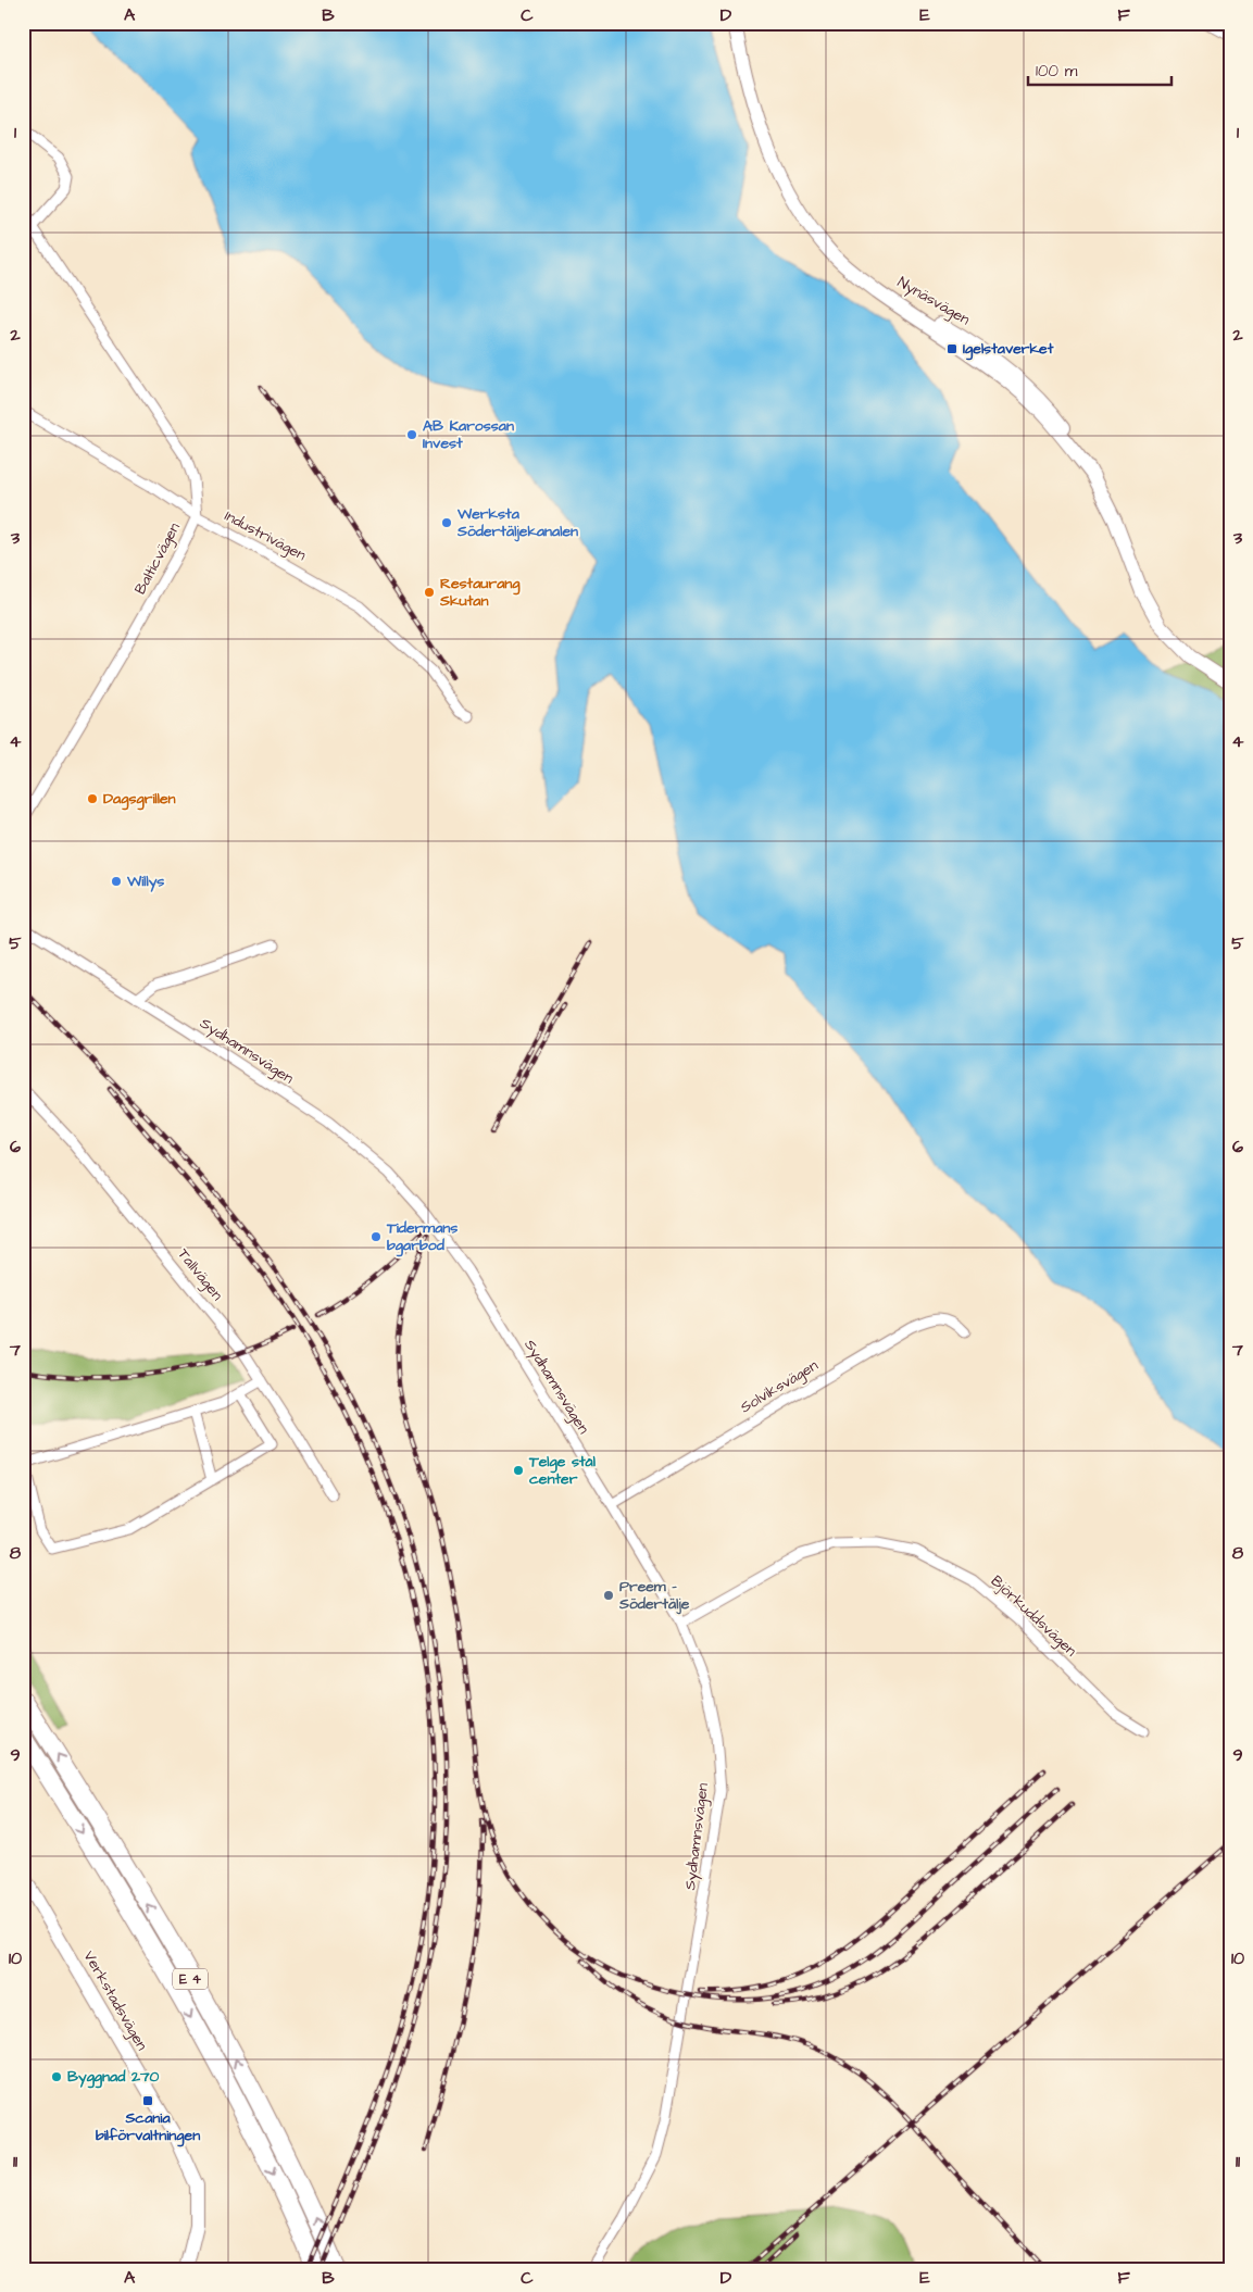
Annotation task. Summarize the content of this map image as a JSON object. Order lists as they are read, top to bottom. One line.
{"streets":{"highway":["E 4"],"street":["Nynäsvägen","Industrivägen","Balticvägen","Sydhamnsvägen","Tallvägen","Solviksvägen","Björkuddsvägen","Verkstadsvägen"]},"crossings":[["Industrivägen","Balticvägen"],["Sydhamnsvägen","Solviksvägen"],["Sydhamnsvägen","Björkuddsvägen"]],"places":{"transit":["Igelstaverket","Scania bilförvaltningen"],"other":["AB Karossan Invest","Werksta Södertäljekanalen","Restaurang Skutan","Dagsgrillen","Willys","Tidermans bgarbod","Telge stål center","Preem - Södertälje","Byggnad 270"]},"scale_bar":"100 m","grid":{"columns":["A","B","C","D","E","F"],"rows":["1","2","3","4","5","6","7","8","9","10","11"]}}
